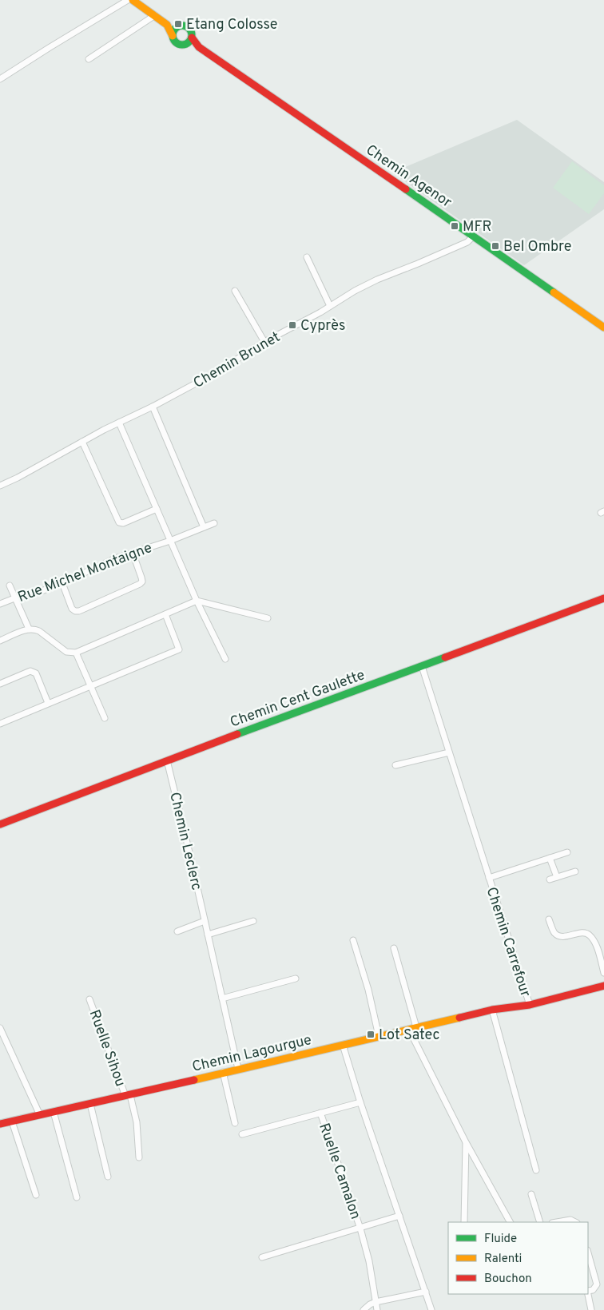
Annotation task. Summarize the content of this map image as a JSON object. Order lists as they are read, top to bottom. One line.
{"streets":{"street":["Chemin Agenor","Chemin Brunet","Rue Michel Montaigne","Chemin Cent Gaulette","Chemin Leclerc","Chemin Carrefour","Ruelle Sihou","Chemin Lagourgue","Ruelle Camalon"]},"crossings":[["Chemin Agenor","Chemin Brunet"],["Chemin Cent Gaulette","Chemin Leclerc"],["Chemin Cent Gaulette","Chemin Carrefour"],["Chemin Leclerc","Chemin Lagourgue"],["Chemin Carrefour","Chemin Lagourgue"],["Ruelle Sihou","Chemin Lagourgue"]],"places":{"transit":["Etang Colosse","MFR","Bel Ombre","Cyprès","Lot Satec"]},"legend":["Fluide","Ralenti","Bouchon"]}
